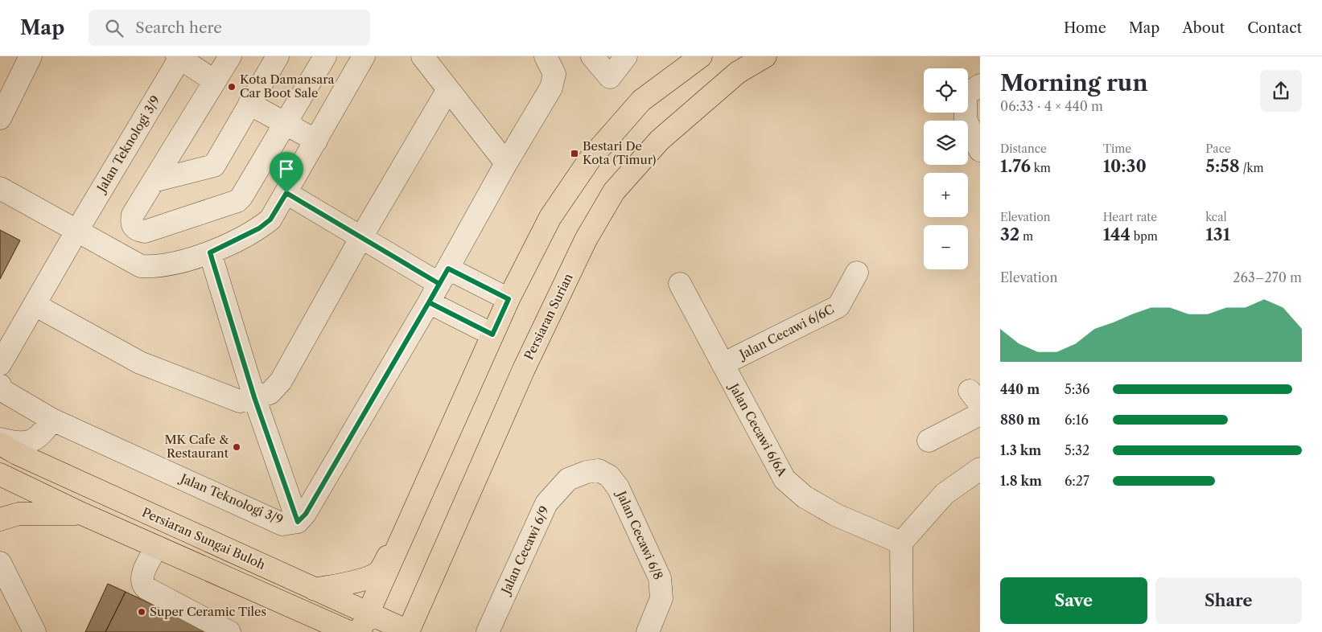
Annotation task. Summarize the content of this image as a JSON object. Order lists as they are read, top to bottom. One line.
{"streets":{"main road":["Persiaran Surian","Persiaran Sungai Buloh"],"street":["Jalan Teknologi 3/9","Jalan Cecawi 6/6C","Jalan Cecawi 6/6A","Jalan Cecawi 6/8","Jalan Cecawi 6/9"]},"crossings":[["Persiaran Surian","Persiaran Sungai Buloh"],["Jalan Cecawi 6/6C","Jalan Cecawi 6/6A"],["Jalan Cecawi 6/8","Jalan Cecawi 6/9"]],"places":{"other":["Kota Damansara Car Boot Sale","MK Cafe & Restaurant","Super Ceramic Tiles"],"transit":["Bestari De Kota (Timur)"]},"page":{"header":"Map","search":"Search here","nav":["Home","Map","About","Contact"],"heading":["Morning run","06:33 · 4 × 440 m"],"map_buttons":["+","−"],"stats":[["Distance","1.76 km"],["Time","10:30"],["Pace","5:58 /km"],["Elevation","32 m"],["Heart rate","144 bpm"],["kcal","131"]],"chart":["Elevation","263–270 m"],"list":[{"name":"440 m","note":"5:36"},{"name":"880 m","note":"6:16"},{"name":"1.3 km","note":"5:32"},{"name":"1.8 km","note":"6:27"}],"buttons":["Save","Share"]}}
